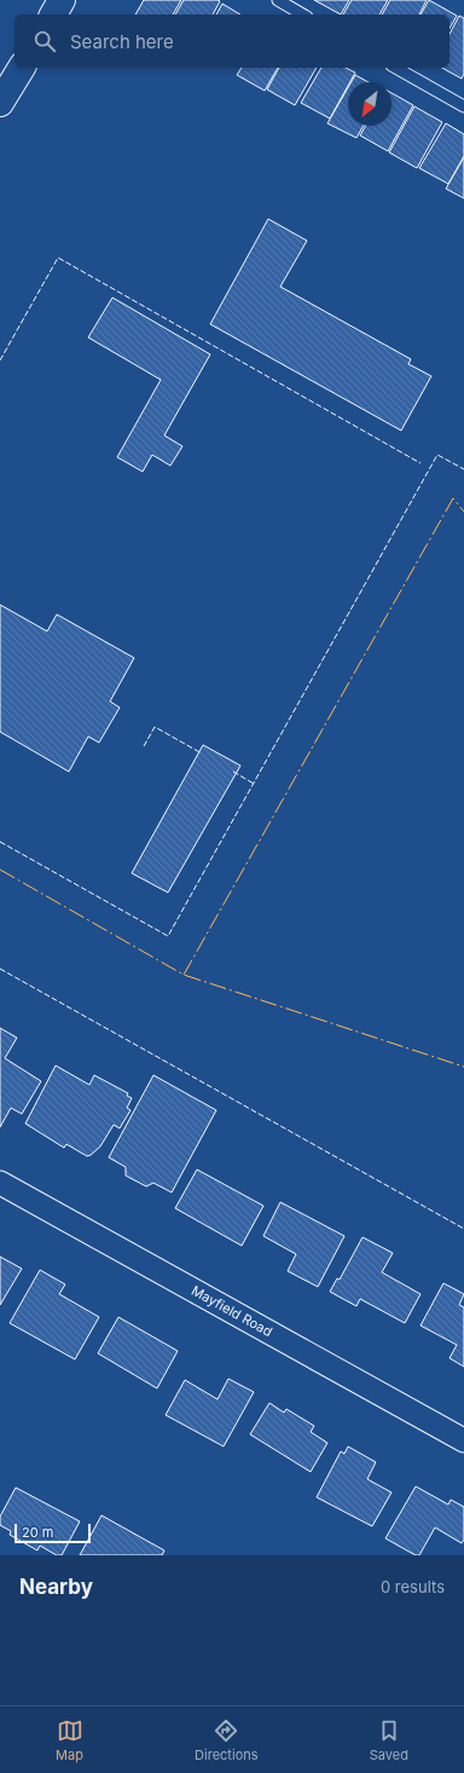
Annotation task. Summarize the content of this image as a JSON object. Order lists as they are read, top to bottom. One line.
{"streets":{"street":["Mayfield Road"]},"scale_bar":"20 m","north":"bottom left","page":{"search":"Search here","scale":"20 m","heading":["Nearby","0 results"],"nav":["Map","Directions","Saved"]}}
